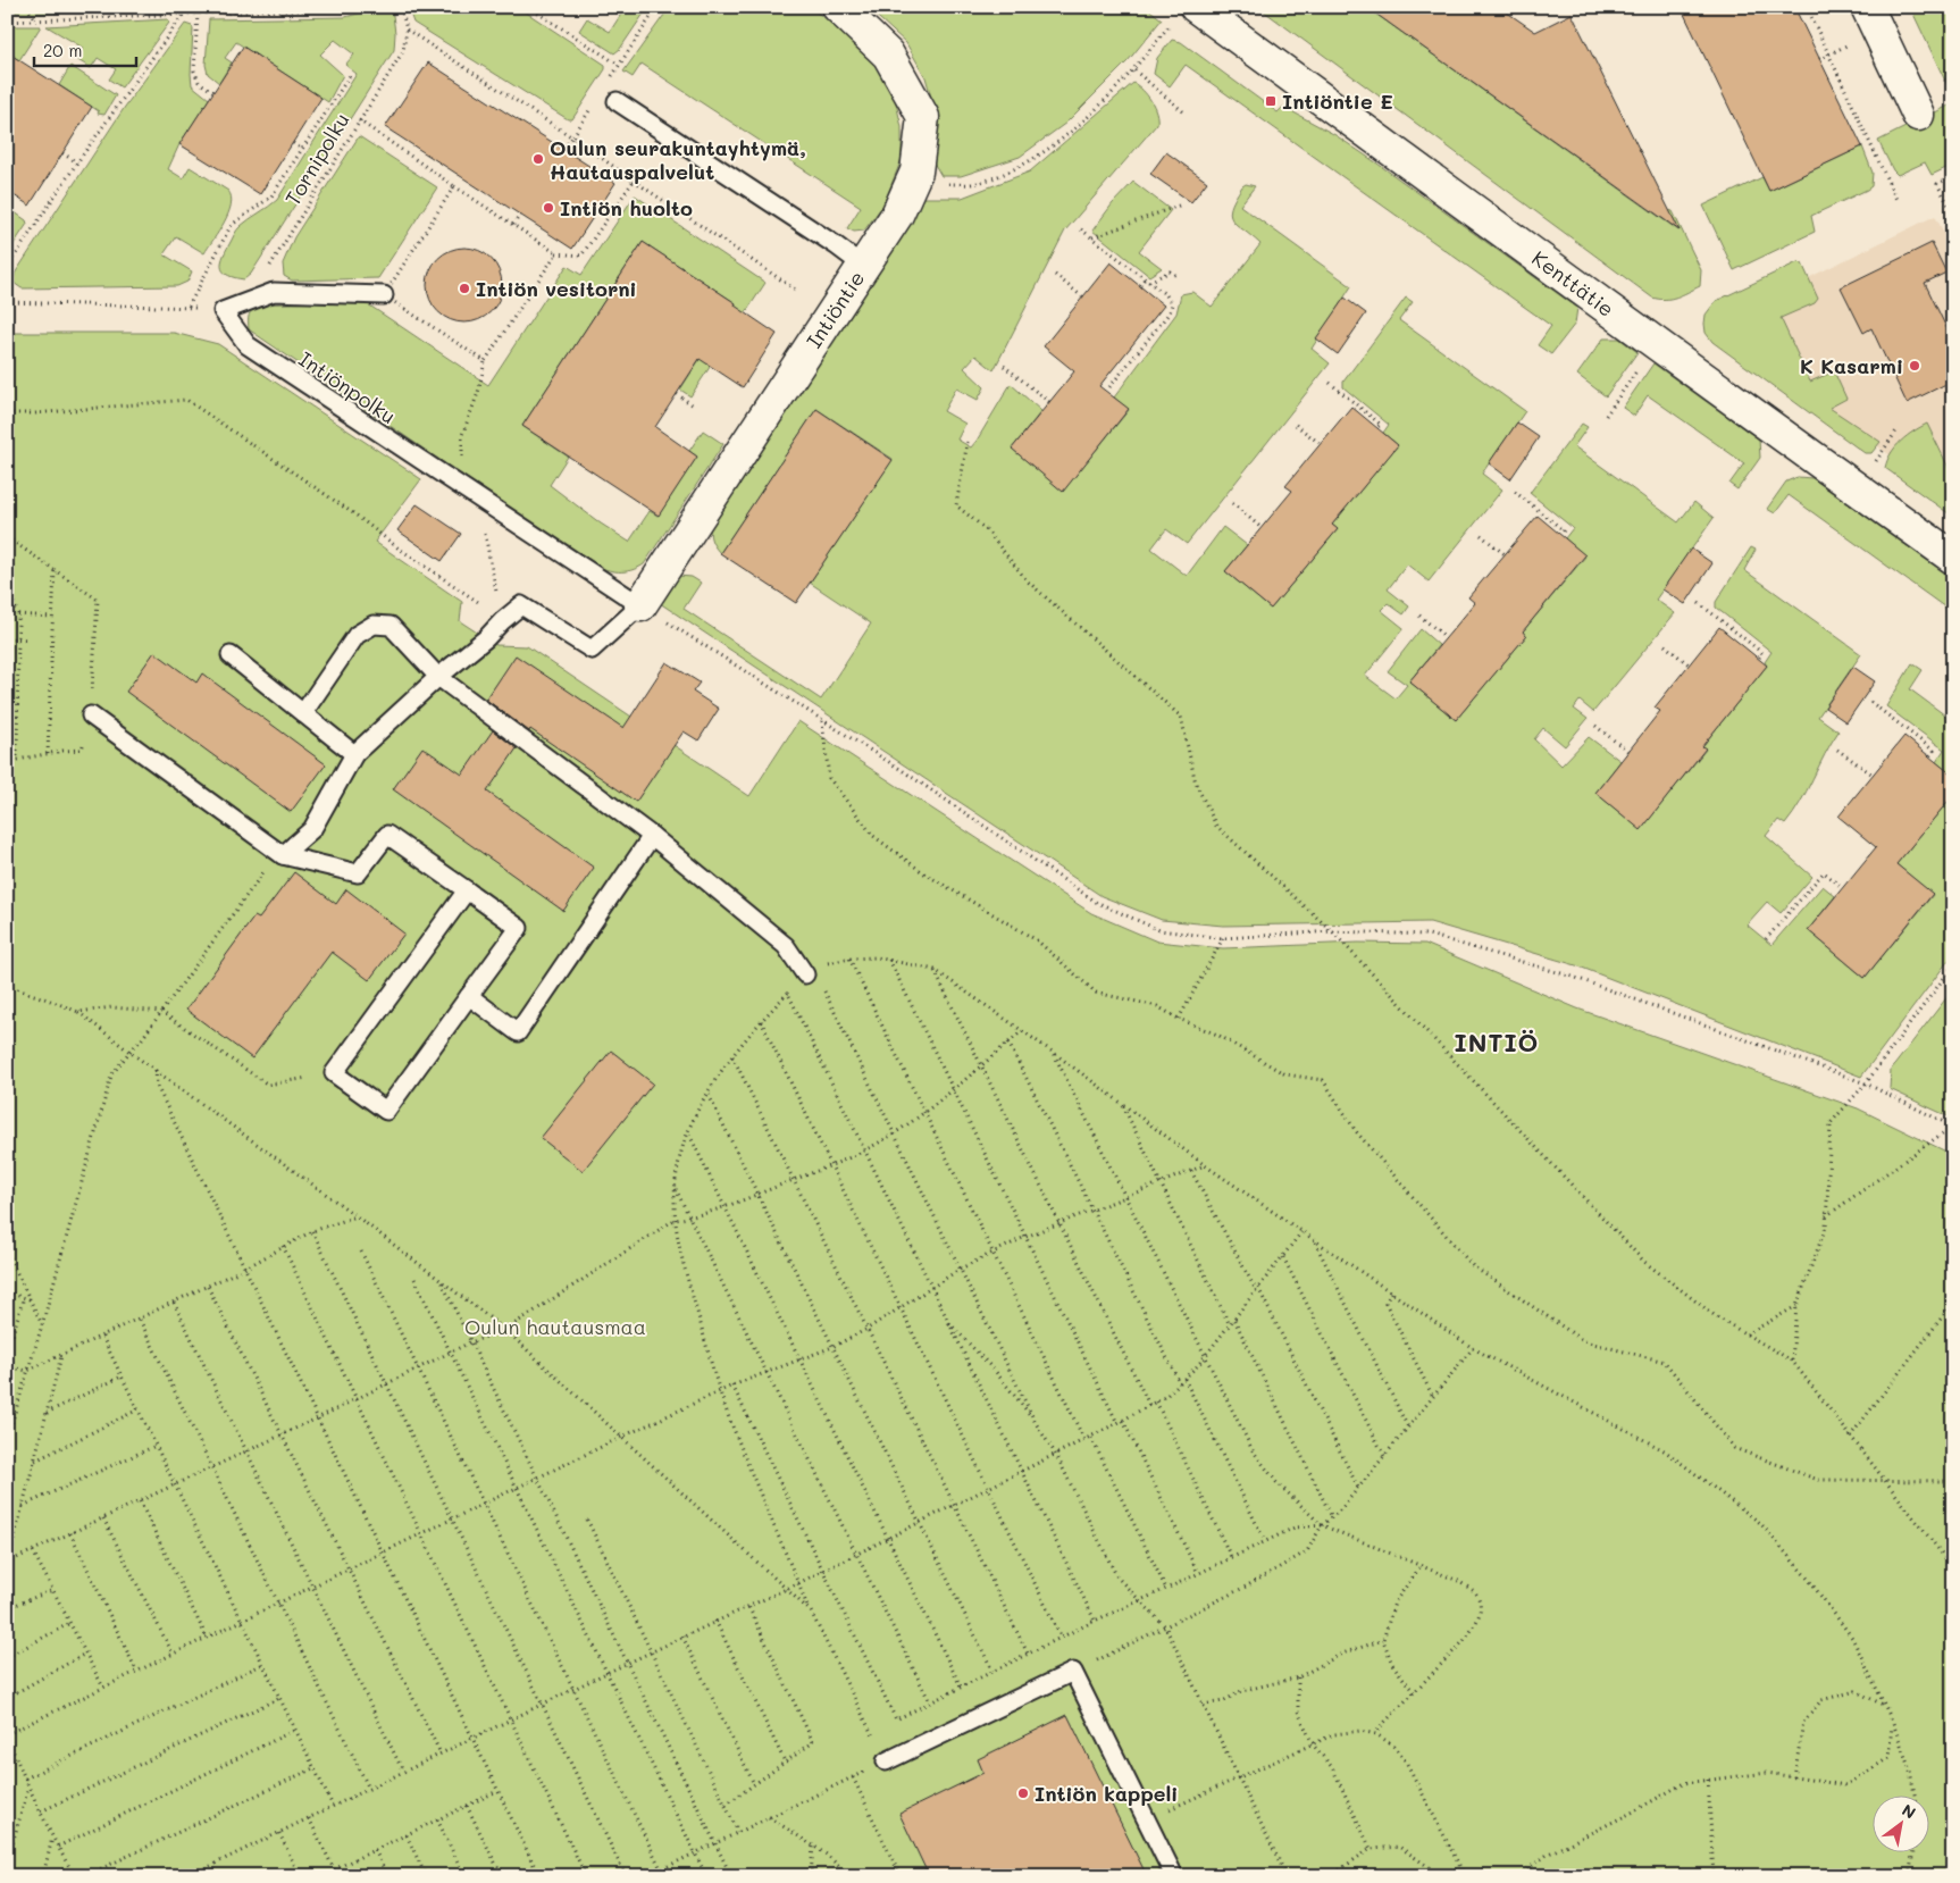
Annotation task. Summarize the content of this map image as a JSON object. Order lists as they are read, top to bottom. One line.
{"streets":{"street":["Kenttätie","Intiöntie"],"lane":["Intiönpolku"],"path":["Tornipolku"]},"crossings":[["Intiöntie","Intiönpolku"]],"districts":["INTIÖ"],"parks":["Oulun hautausmaa"],"places":{"transit":["Intiöntie E"],"other":["Oulun seurakuntayhtymä, Hautauspalvelut","Intiön huolto","Intiön vesitorni","K Kasarmi","Intiön kappeli"]},"scale_bar":"20 m","north":"top right"}
